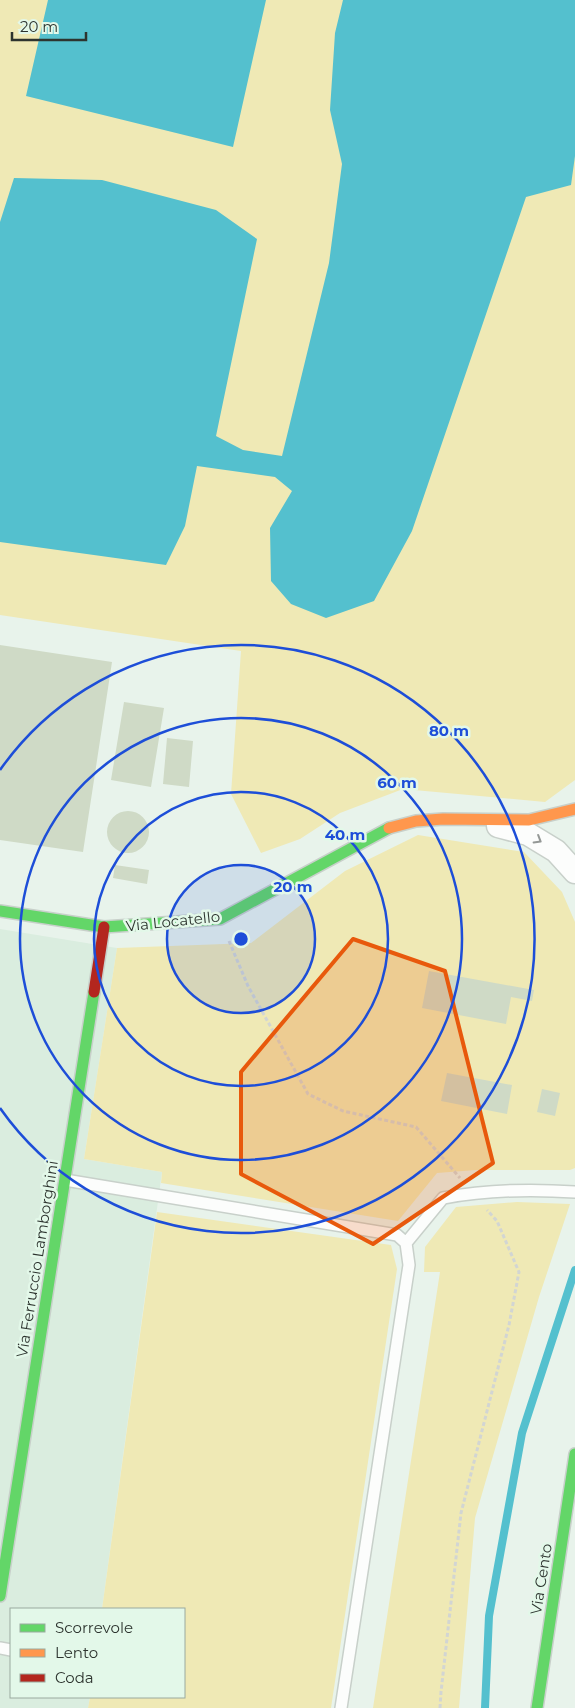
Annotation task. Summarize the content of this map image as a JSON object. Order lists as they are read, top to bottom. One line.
{"streets":{"street":["Via Locatello","Via Ferruccio Lamborghini","Via Cento"]},"crossings":[["Via Locatello","Via Ferruccio Lamborghini"]],"legend":["Scorrevole","Lento","Coda"],"scale_bar":"20 m","rings":["80 m","60 m","40 m","20 m"]}
